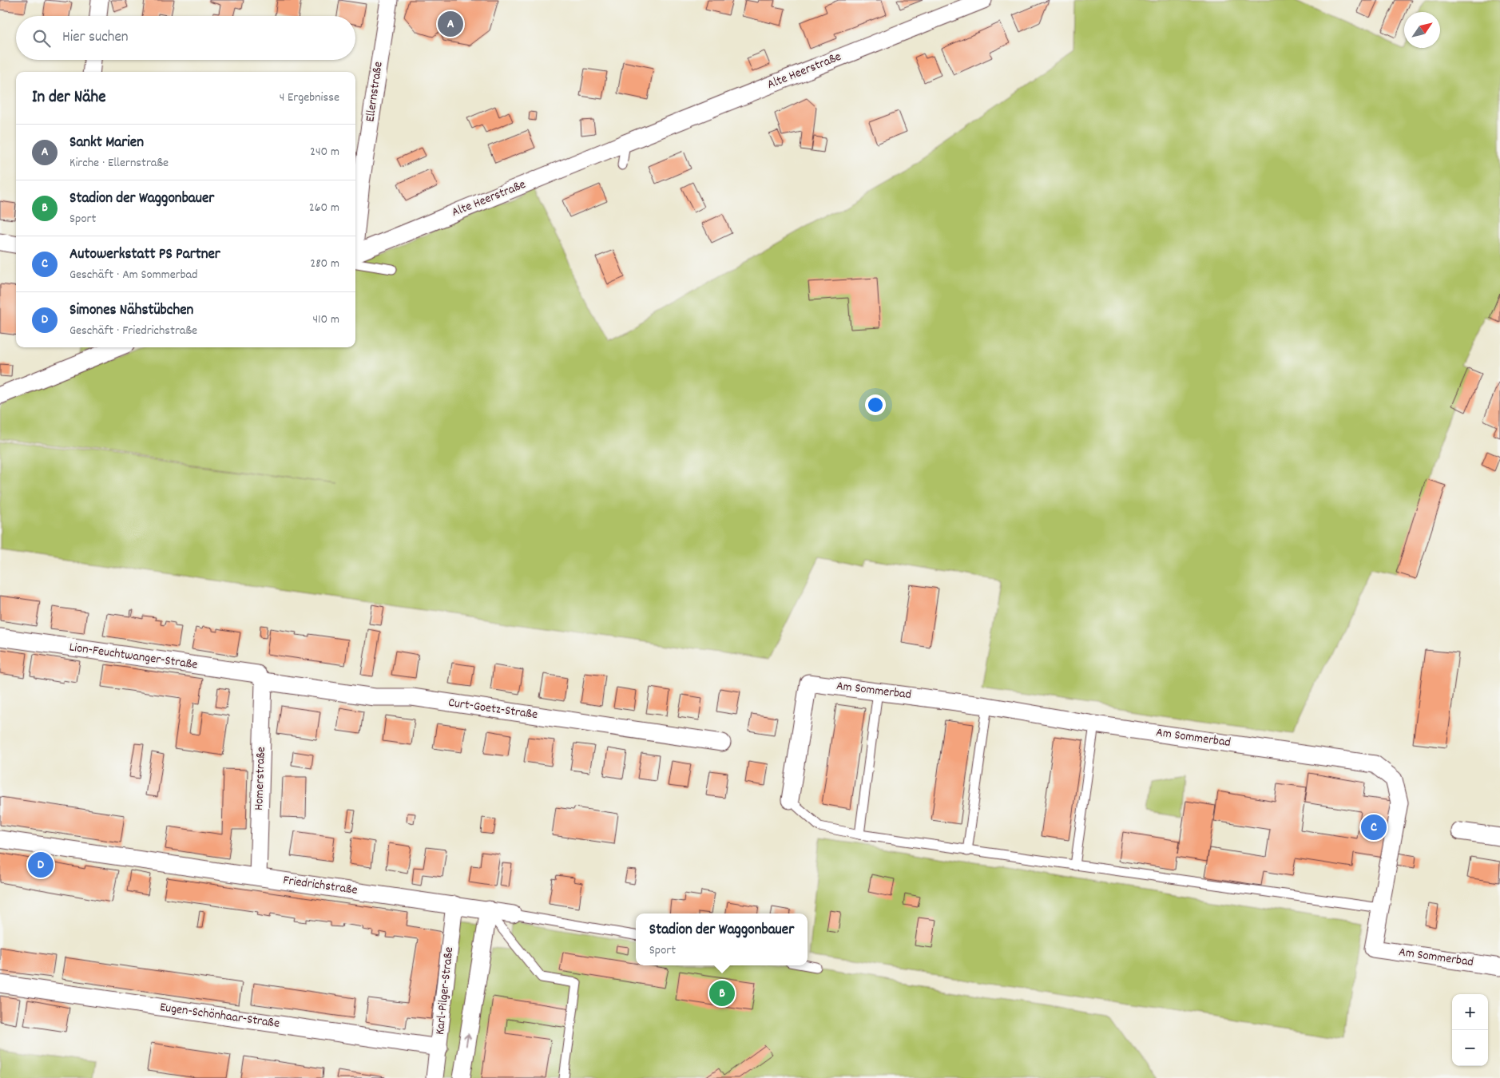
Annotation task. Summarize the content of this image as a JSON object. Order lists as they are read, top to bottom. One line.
{"streets":{"street":["Alte Heerstraße","Ellernstraße","Lion-Feuchtwanger-Straße","Am Sommerbad","Curt-Goetz-Straße","Homerstraße","Friedrichstraße","Karl-Pilger-Straße","Eugen-Schönhaar-Straße"]},"crossings":[["Lion-Feuchtwanger-Straße","Curt-Goetz-Straße"],["Lion-Feuchtwanger-Straße","Homerstraße"],["Curt-Goetz-Straße","Homerstraße"],["Homerstraße","Friedrichstraße"],["Friedrichstraße","Karl-Pilger-Straße"],["Karl-Pilger-Straße","Eugen-Schönhaar-Straße"]],"north":"top right","page":{"pins":["A","C","D","B"],"search":"Hier suchen","heading":["In der Nähe","4 Ergebnisse"],"list":[{"mark":"A","name":"Sankt Marien","note":"Kirche · Ellernstraße","value":"240 m"},{"mark":"B","name":"Stadion der Waggonbauer","note":"Sport","value":"260 m"},{"mark":"C","name":"Autowerkstatt PS Partner","note":"Geschäft · Am Sommerbad","value":"280 m"},{"mark":"D","name":"Simones Nähstübchen","note":"Geschäft · Friedrichstraße","value":"410 m"}],"popup":["Stadion der Waggonbauer","Sport"],"map_buttons":["+","−"]}}
